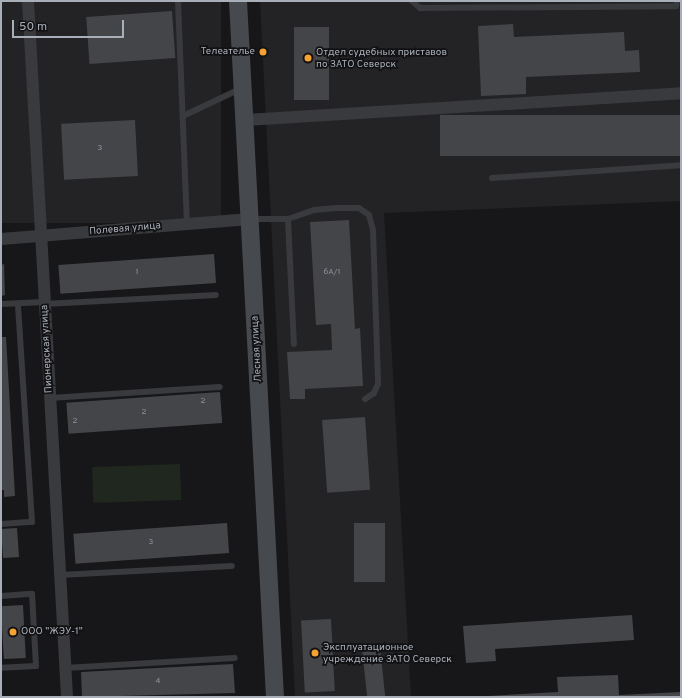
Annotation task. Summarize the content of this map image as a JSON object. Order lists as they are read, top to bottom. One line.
{"streets":{"main road":["Лесная улица"],"street":["Полевая улица","Пионерская улица"]},"crossings":[["Полевая улица","Пионерская улица"],["Полевая улица","Лесная улица"]],"places":["Телеателье","Отдел судебных приставов по ЗАТО Северск","ООО \"ЖЭУ-1\"","Эксплуатационное учреждение ЗАТО Северск"],"house_numbers":["3","1","6А/1","2","2","2","3","4"],"scale_bar":"50 m"}
